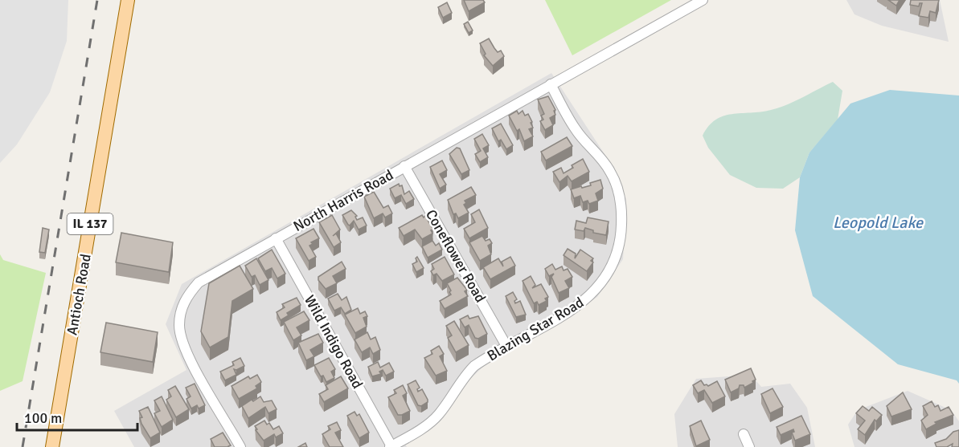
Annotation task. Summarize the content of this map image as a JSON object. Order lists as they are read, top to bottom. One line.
{"streets":{"main road":["IL 137","Antioch Road"],"street":["North Harris Road","Coneflower Road","Blazing Star Road","Wild Indigo Road"]},"crossings":[["North Harris Road","Coneflower Road"],["North Harris Road","Blazing Star Road"],["North Harris Road","Wild Indigo Road"],["Coneflower Road","Blazing Star Road"],["Blazing Star Road","Wild Indigo Road"]],"water":["Leopold Lake"],"scale_bar":"100 m"}
